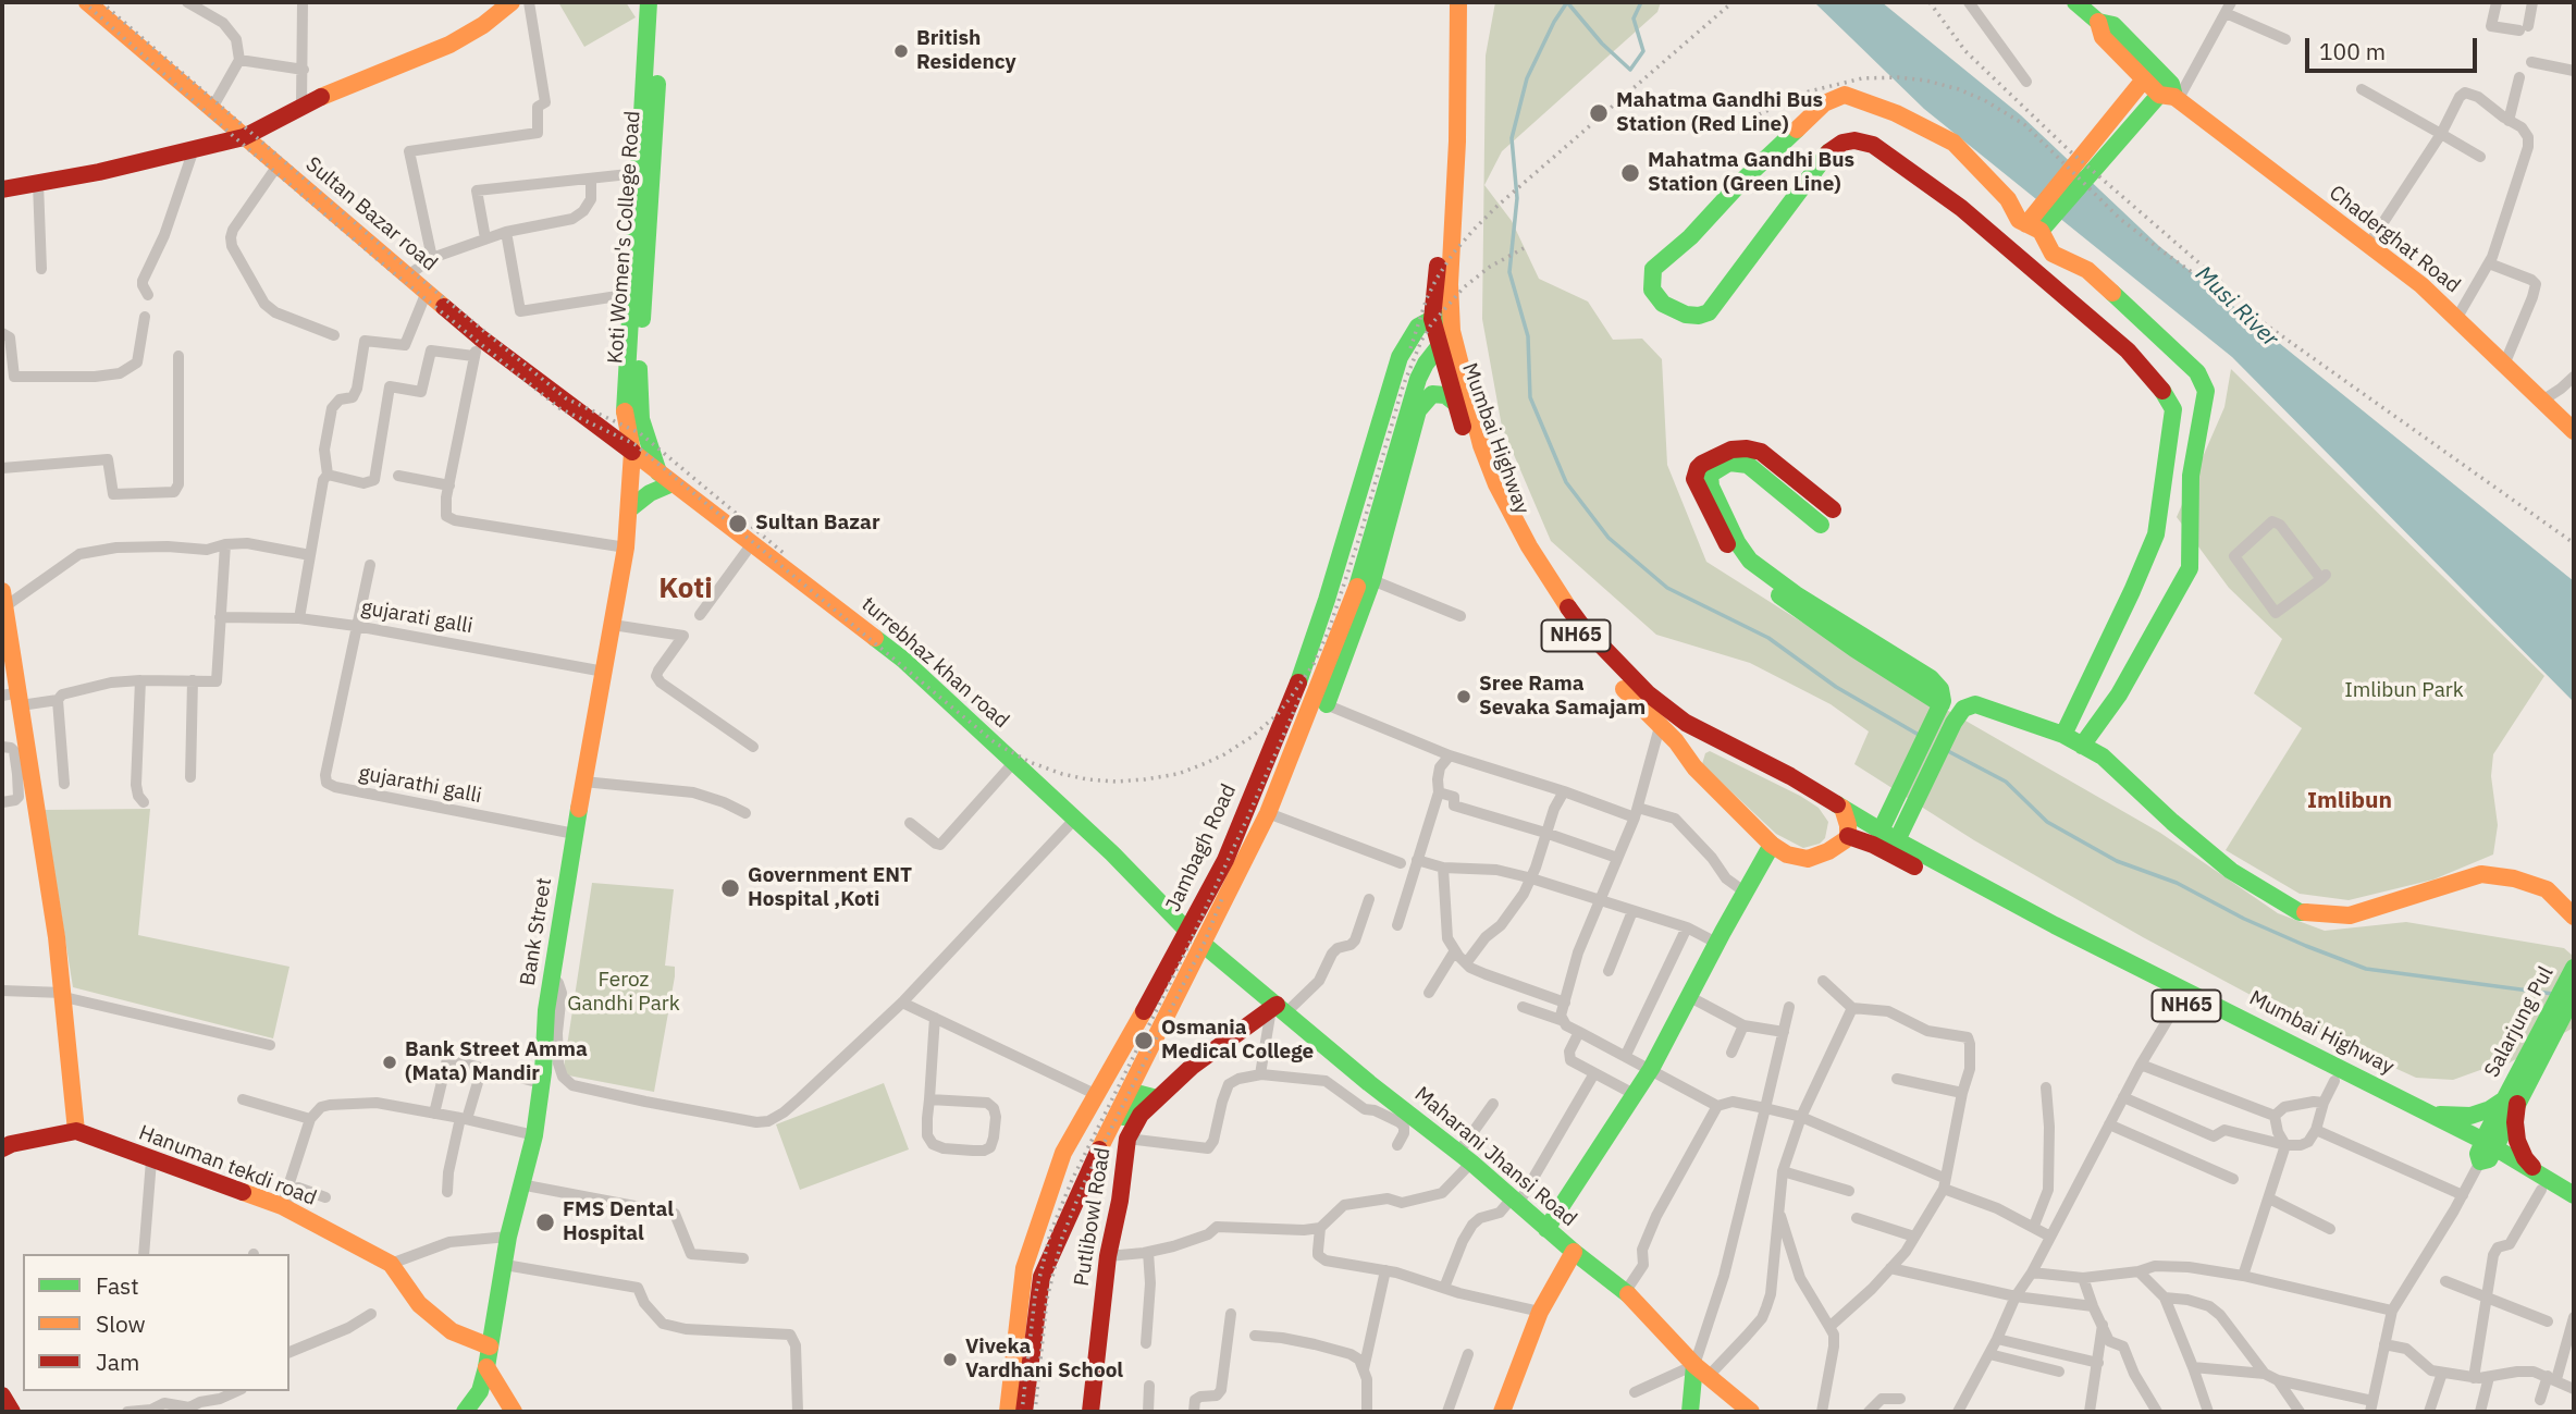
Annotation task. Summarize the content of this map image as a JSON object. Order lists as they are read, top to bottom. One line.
{"streets":{"main road":["Sultan Bazar road","Koti Women's College Road","Chaderghat Road","Mumbai Highway","NH65","turrebhaz khan road","Jambagh Road","Bank Street","Salarjung Pul","Maharani Jhansi Road","Hanuman tekdi road","Putlibowl Road"],"street":["gujarati galli","gujarathi galli"]},"crossings":[["Sultan Bazar road","Koti Women's College Road"],["Sultan Bazar road","turrebhaz khan road"],["Sultan Bazar road","Bank Street"],["Koti Women's College Road","turrebhaz khan road"],["Koti Women's College Road","Bank Street"],["Mumbai Highway","Jambagh Road"],["gujarati galli","gujarathi galli"],["gujarati galli","Bank Street"],["turrebhaz khan road","Jambagh Road"],["turrebhaz khan road","Bank Street"],["gujarathi galli","Bank Street"],["Jambagh Road","Maharani Jhansi Road"],["Bank Street","Hanuman tekdi road"],["Maharani Jhansi Road","Putlibowl Road"]],"districts":["Koti","Imlibun"],"water":["Musi River"],"parks":["Imlibun Park","Feroz Gandhi Park"],"places":["British Residency","Mahatma Gandhi Bus Station (Red Line)","Mahatma Gandhi Bus Station (Green Line)","Sultan Bazar","Sree Rama Sevaka Samajam","Government ENT Hospital ,Koti","Osmania Medical College","Bank Street Amma (Mata) Mandir","FMS Dental Hospital","Viveka Vardhani School"],"legend":["Fast","Slow","Jam"],"scale_bar":"100 m"}
